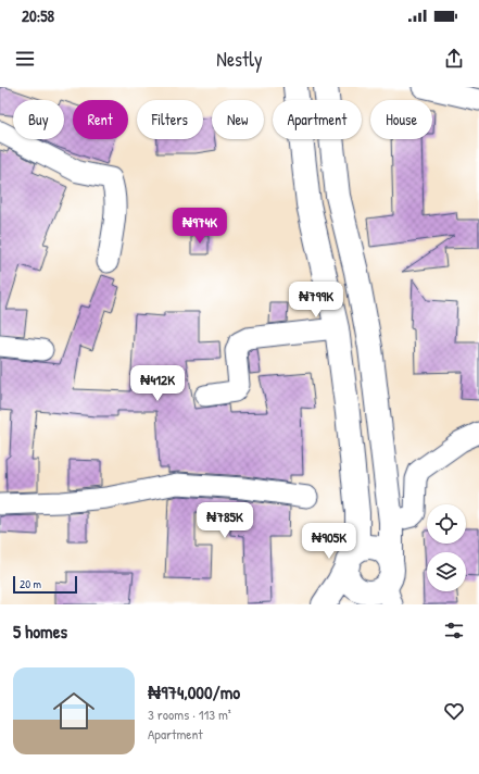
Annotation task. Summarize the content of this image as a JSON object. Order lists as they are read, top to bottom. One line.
{"scale_bar":"20 m","page":{"status":"20:58","header":"Nestly","chip":["Buy","Rent","Filters","New","Apartment","House"],"price":["₦974K","₦799K","₦412K","₦785K","₦905K"],"scale":"20 m","heading":"5 homes","list":[{"name":"₦974,000/mo","note":"3 rooms · 113 m² · Apartment"}]}}
